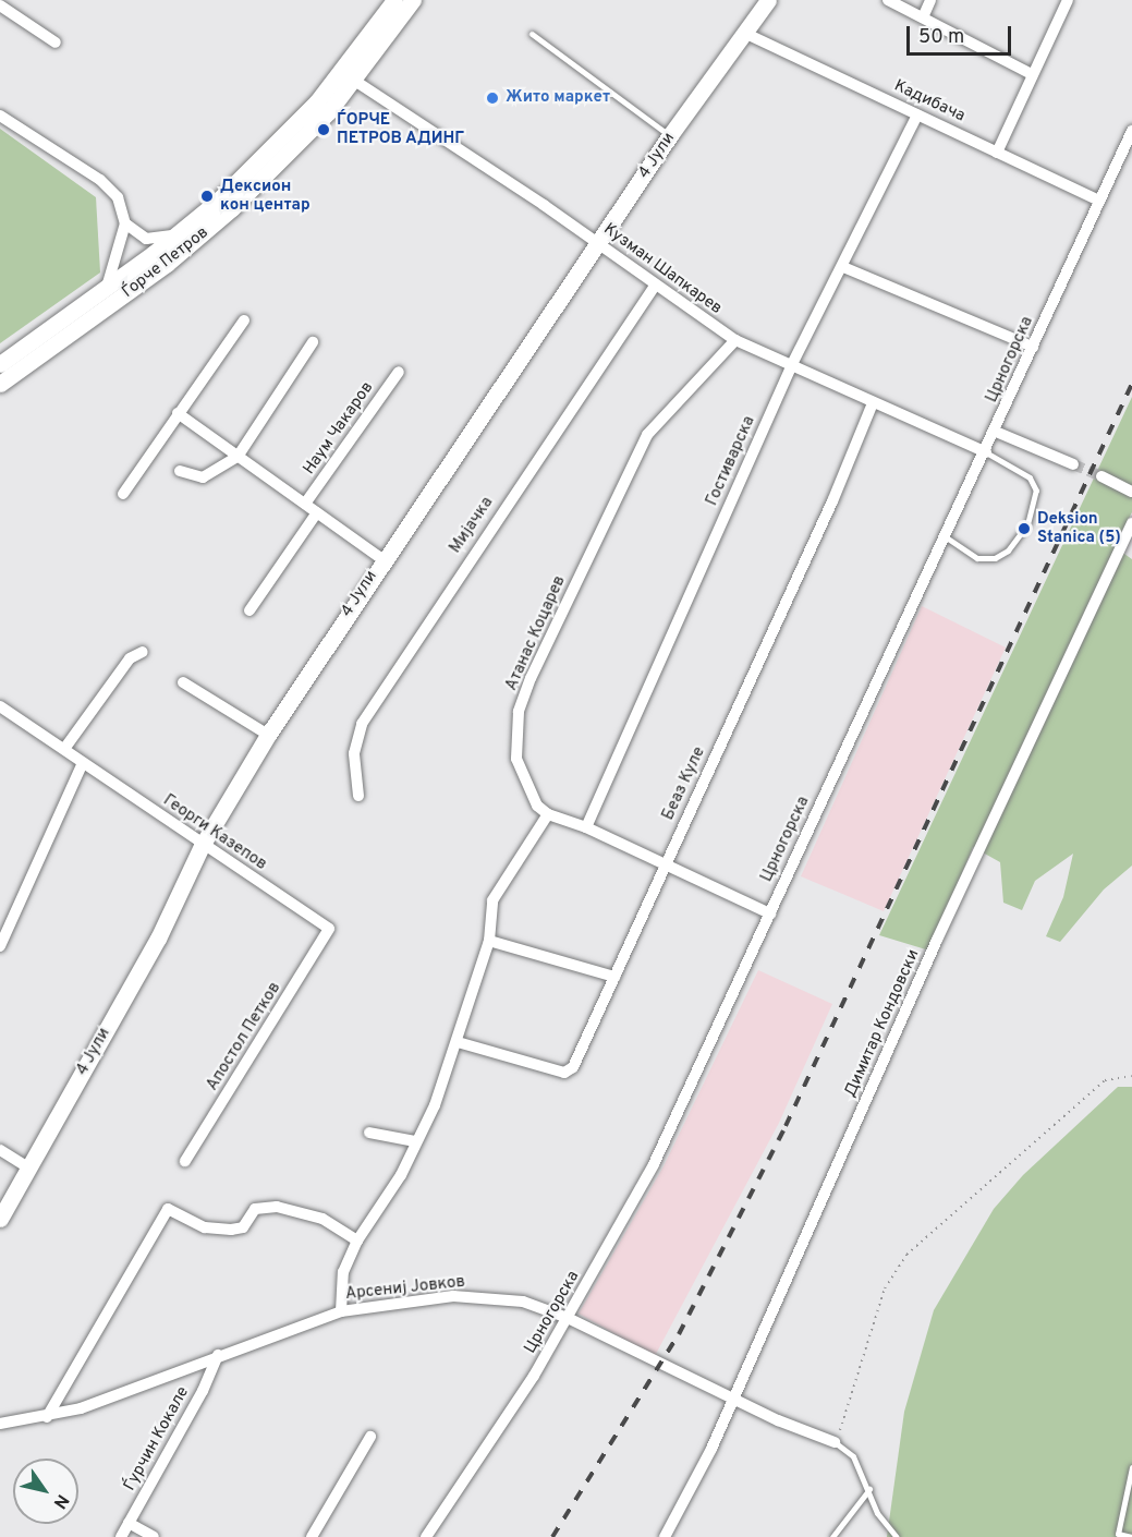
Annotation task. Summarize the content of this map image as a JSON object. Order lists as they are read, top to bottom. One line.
{"streets":{"street":["Кадибача","4 Јули","Ѓорче Петров","Кузман Шапкарев","Црногорска","Наум Чакаров","Гостиварска","Мијачка","Атанас Коцарев","Беаз Куле","Георги Казепов","Димитар Кондовски","Апостол Петков","Арсениј Јовков","Ѓурчин Кокале"]},"crossings":[["Кадибача","4 Јули"],["Кадибача","Црногорска"],["Кадибача","Гостиварска"],["4 Јули","Кузман Шапкарев"],["4 Јули","Георги Казепов"],["Ѓорче Петров","Кузман Шапкарев"],["Кузман Шапкарев","Црногорска"],["Кузман Шапкарев","Гостиварска"],["Кузман Шапкарев","Мијачка"],["Кузман Шапкарев","Атанас Коцарев"],["Кузман Шапкарев","Беаз Куле"],["Црногорска","Арсениј Јовков"],["Георги Казепов","Апостол Петков"],["Димитар Кондовски","Арсениј Јовков"],["Арсениј Јовков","Ѓурчин Кокале"]],"places":["Жито маркет","ЃОРЧЕ ПЕТРОВ АДИНГ","Дексион кон центар","Deksion Stanica (5)"],"scale_bar":"50 m","north":"bottom right"}
